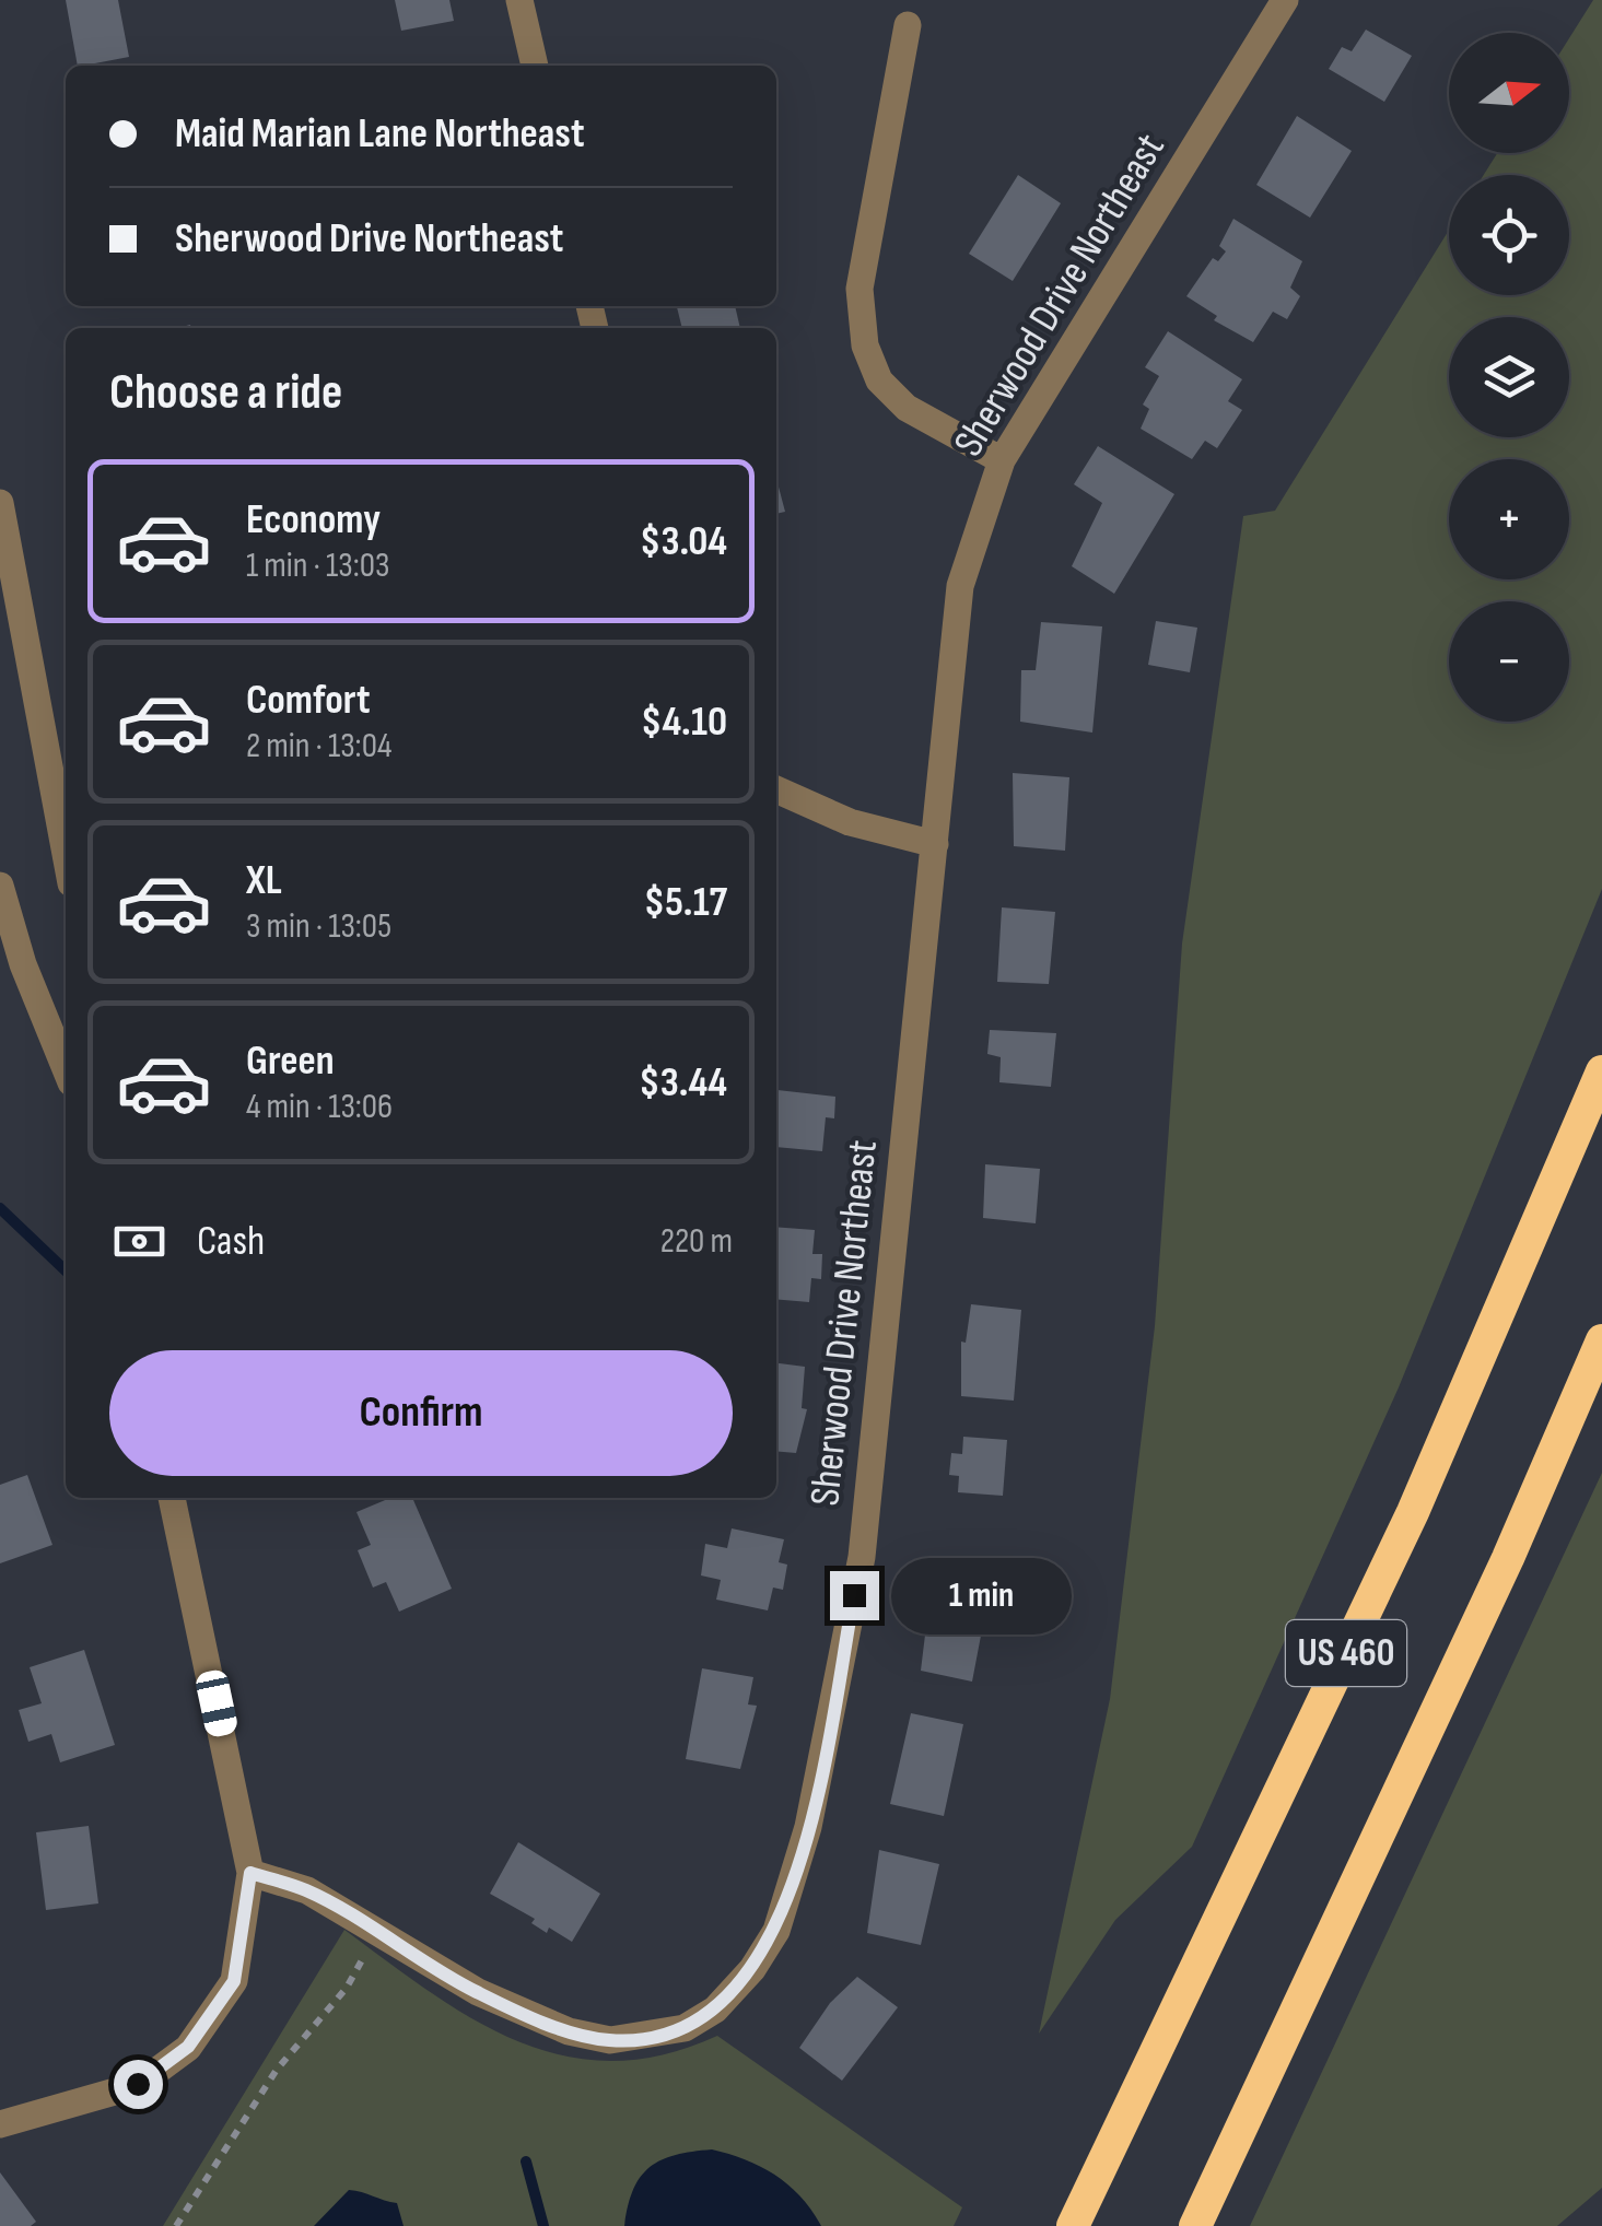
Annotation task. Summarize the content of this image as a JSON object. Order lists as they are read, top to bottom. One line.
{"streets":{"highway":["US 460"],"street":["Sherwood Drive Northeast"]},"north":"right","page":{"map_buttons":["+","−"],"banner":["Maid Marian Lane Northeast","Sherwood Drive Northeast"],"heading":"Choose a ride","list":[{"name":"Economy","note":"1 min · 13:03","value":"$3.04"},{"name":"Comfort","note":"2 min · 13:04","value":"$4.10"},{"name":"XL","note":"3 min · 13:05","value":"$5.17"},{"name":"Green","note":"4 min · 13:06","value":"$3.44"}],"pay":["Cash","220 m"],"buttons":"Confirm","bubble":"1 min"}}
